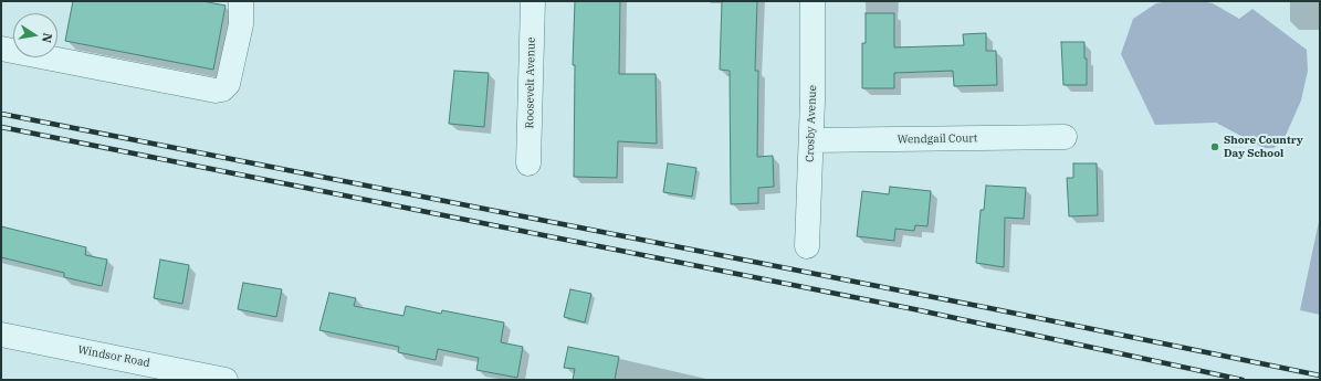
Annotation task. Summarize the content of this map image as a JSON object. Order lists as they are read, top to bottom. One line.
{"streets":{"street":["Roosevelt Avenue","Crosby Avenue","Wendgail Court","Windsor Road"]},"crossings":[["Crosby Avenue","Wendgail Court"]],"places":["Shore Country Day School"],"north":"right"}
